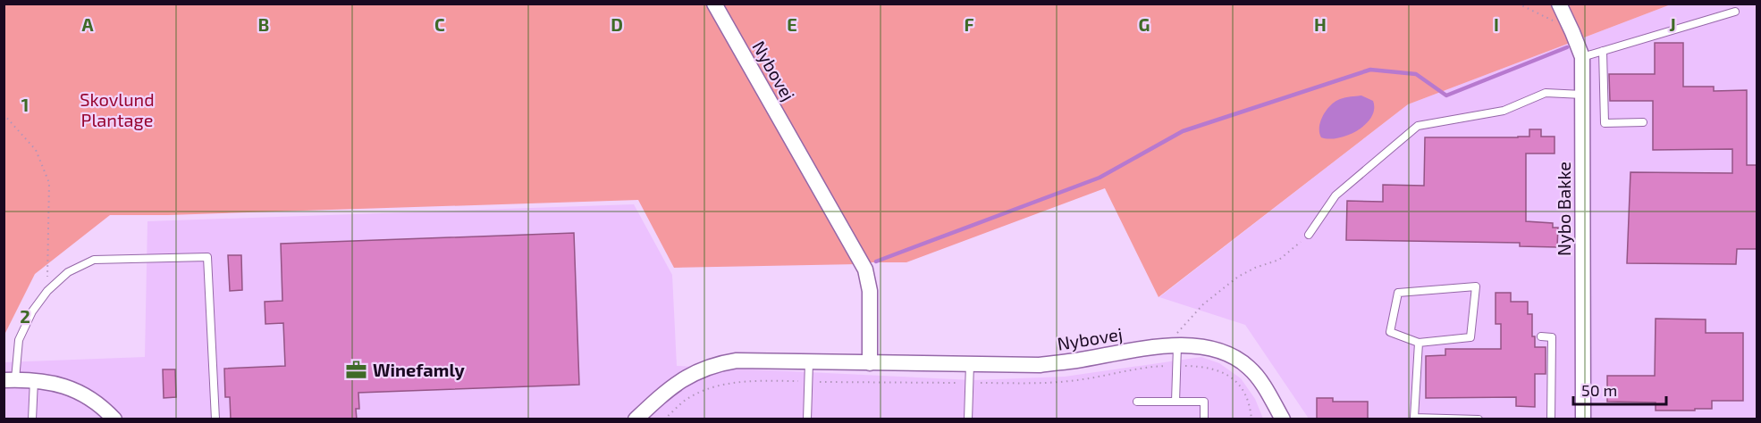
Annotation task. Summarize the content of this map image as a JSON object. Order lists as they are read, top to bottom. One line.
{"streets":{"street":["Nybovej","Nybo Bakke"]},"parks":["Skovlund Plantage"],"places":{"office":["Winefamly"]},"scale_bar":"50 m","grid":{"columns":["A","B","C","D","E","F","G","H","I","J"],"rows":["1","2"]}}
